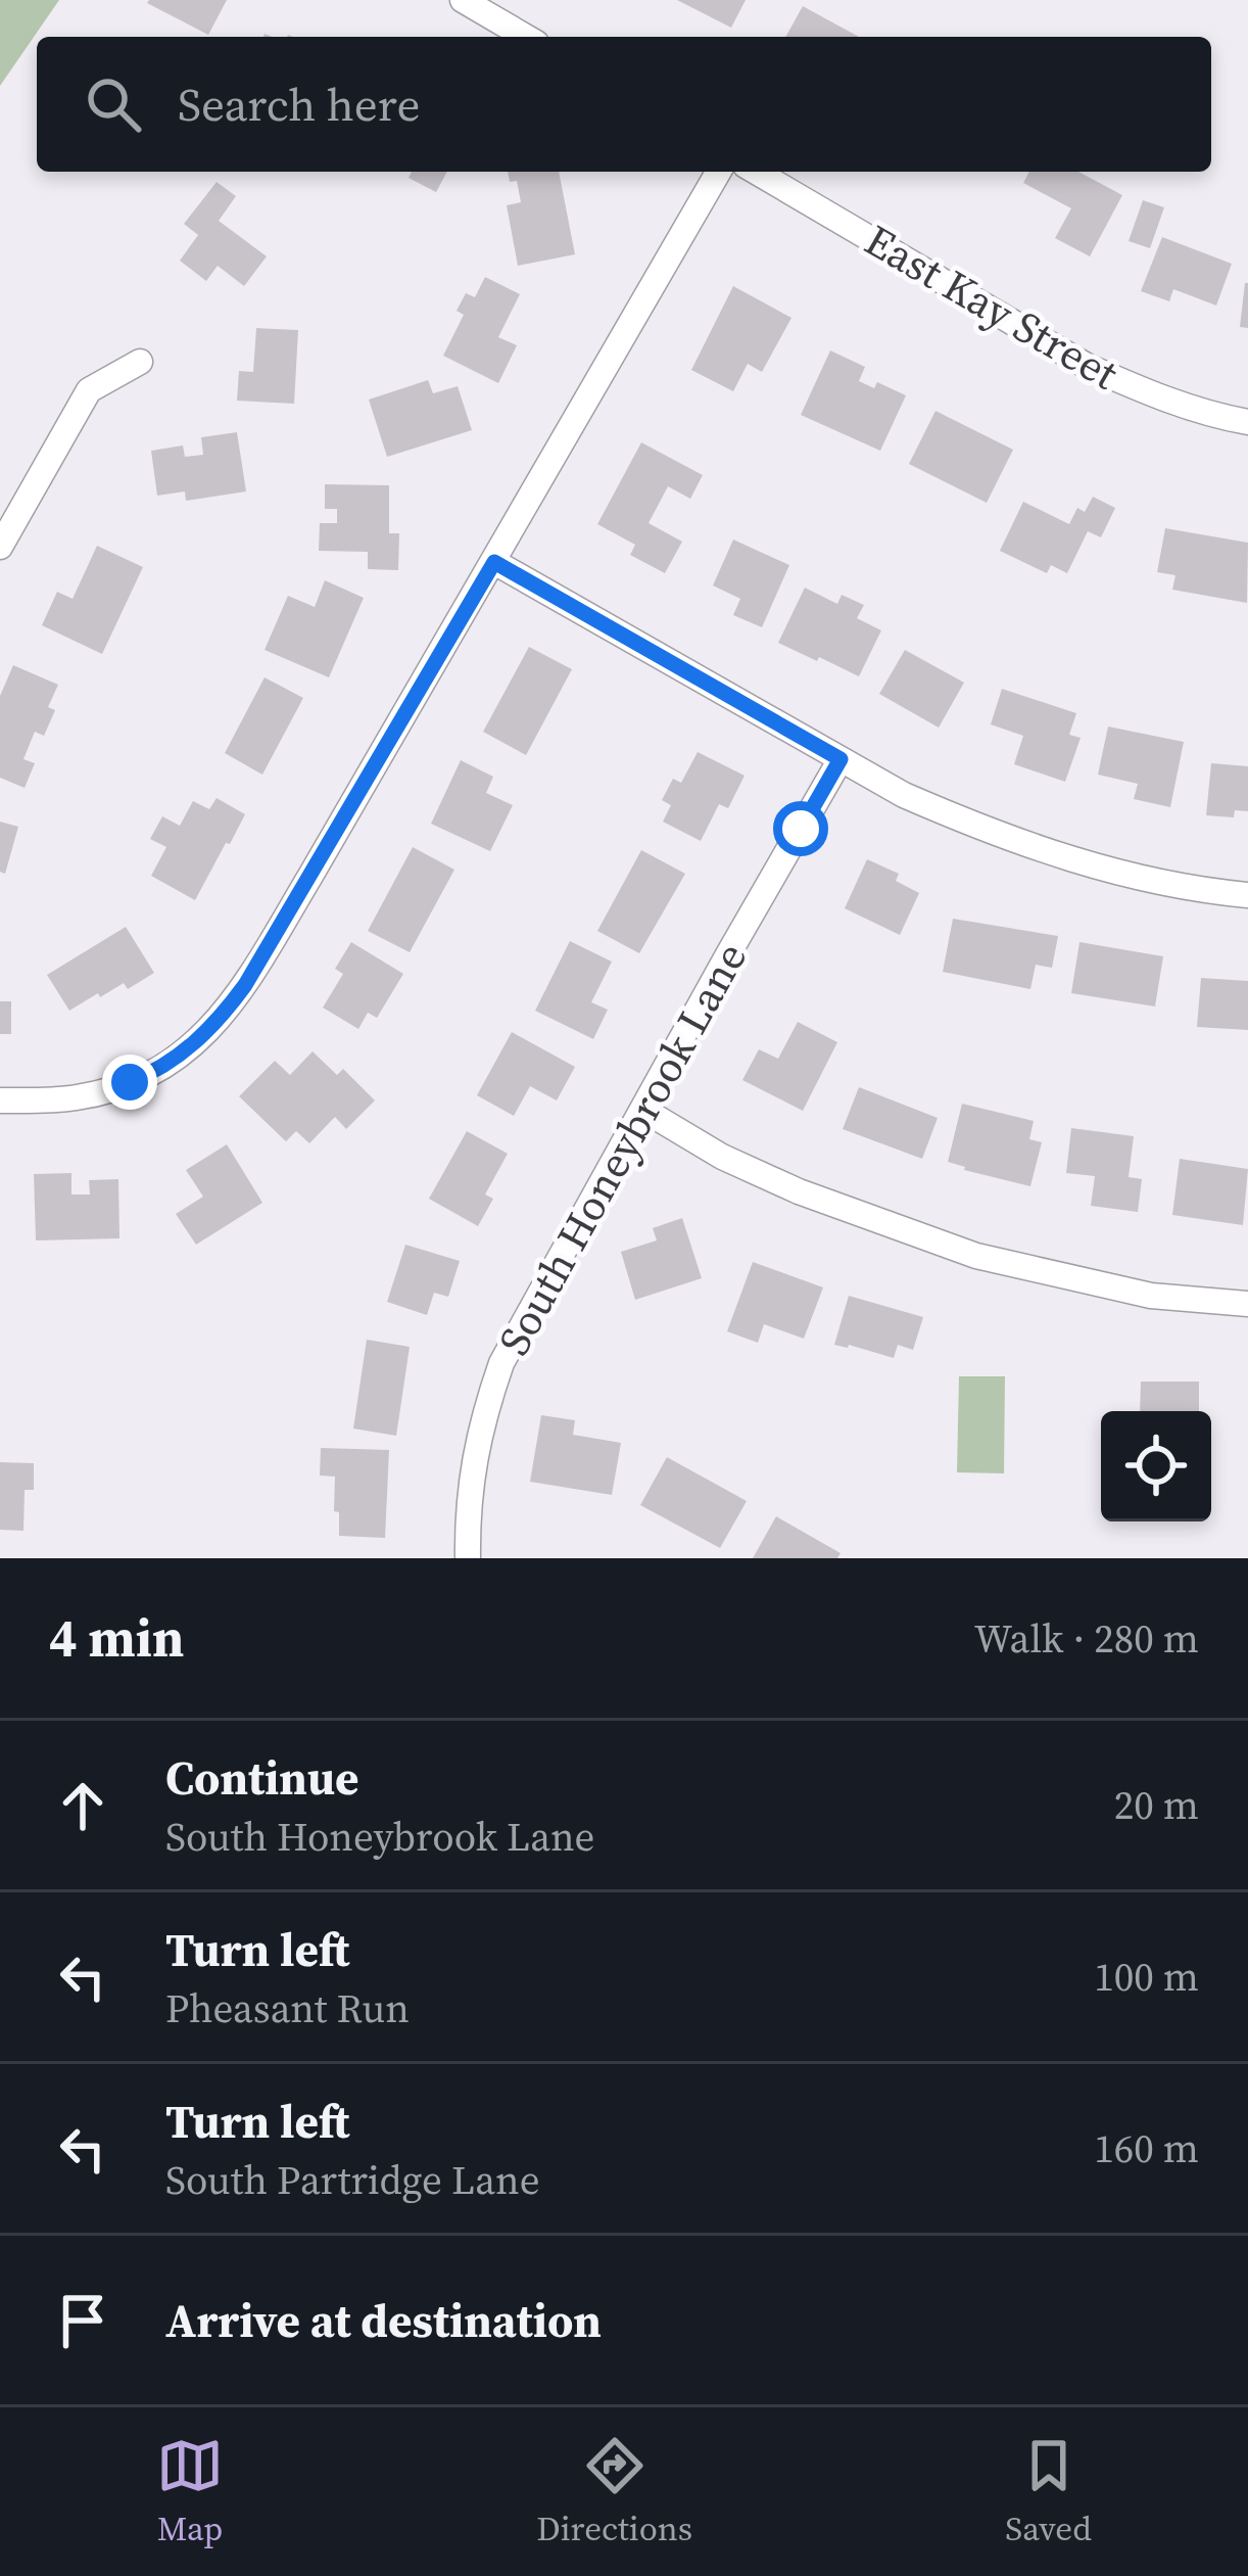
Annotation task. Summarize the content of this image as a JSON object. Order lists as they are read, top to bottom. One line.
{"streets":{"street":["East Kay Street","South Honeybrook Lane"]},"page":{"search":"Search here","heading":["4 min","Walk · 280 m"],"list":[["Continue","South Honeybrook Lane","20 m"],["Turn left","Pheasant Run","100 m"],["Turn left","South Partridge Lane","160 m"],"Arrive at destination"],"nav":["Map","Directions","Saved"]}}
